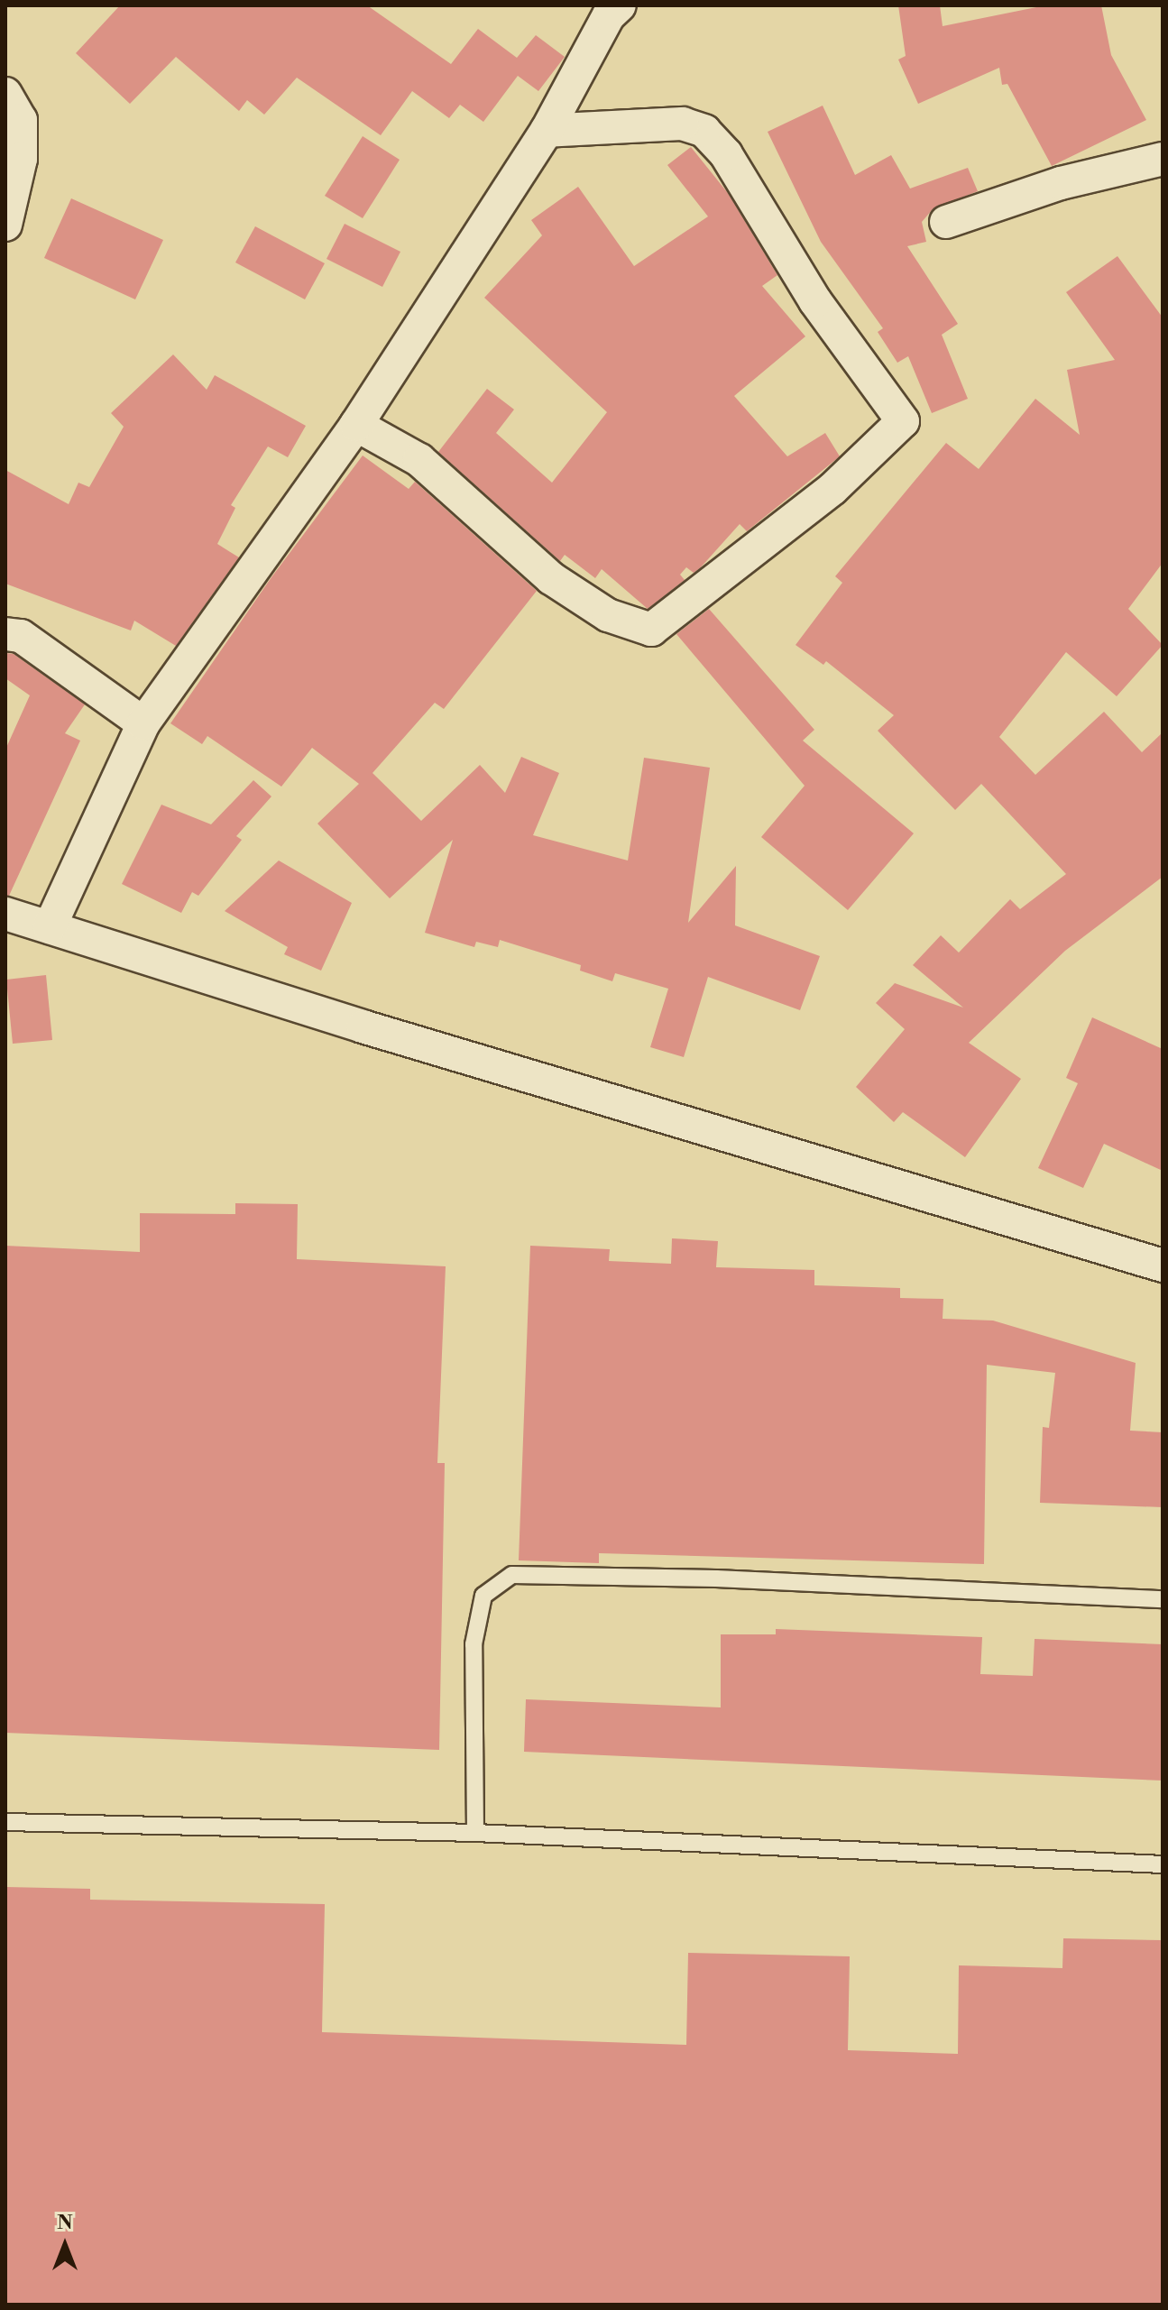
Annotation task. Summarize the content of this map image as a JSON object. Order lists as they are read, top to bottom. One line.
{"north":"top"}
